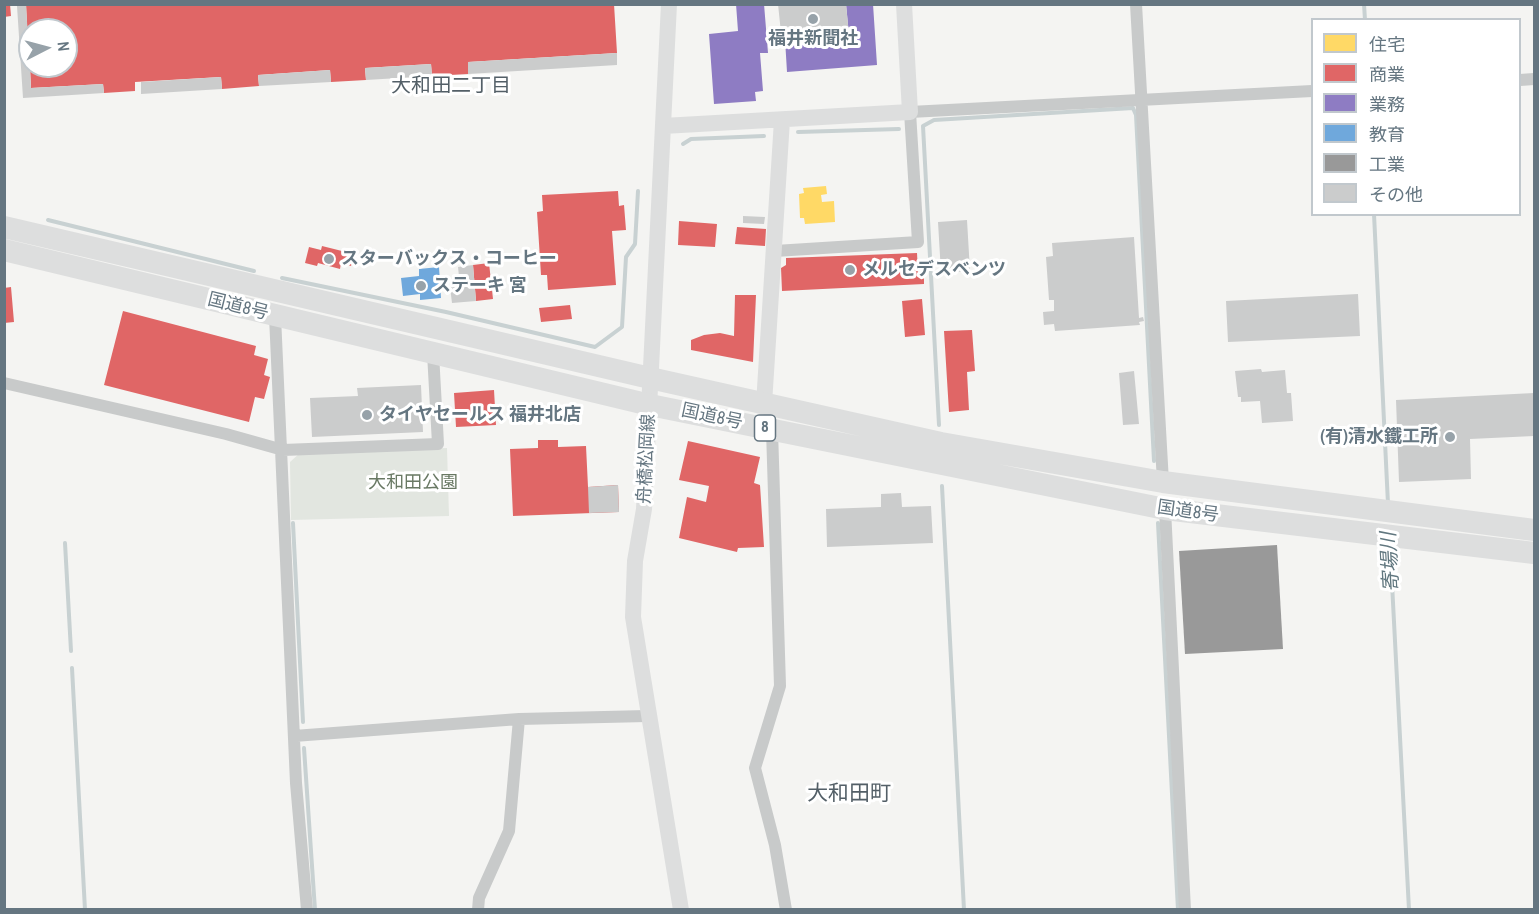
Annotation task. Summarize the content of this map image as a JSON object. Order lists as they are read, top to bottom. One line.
{"streets":{"highway":["国道8号","8"],"main road":["舟橋松岡線"]},"crossings":[["国道8号","舟橋松岡線"]],"districts":["大和田二丁目","大和田町"],"water":["寄場川"],"parks":["大和田公園"],"places":["福井新聞社","スターバックス・コーヒー","メルセデスベンツ","ステーキ 宮","タイヤセールス 福井北店","(有)清水鐵工所"],"legend":["住宅","商業","業務","教育","工業","その他"],"north":"right"}
